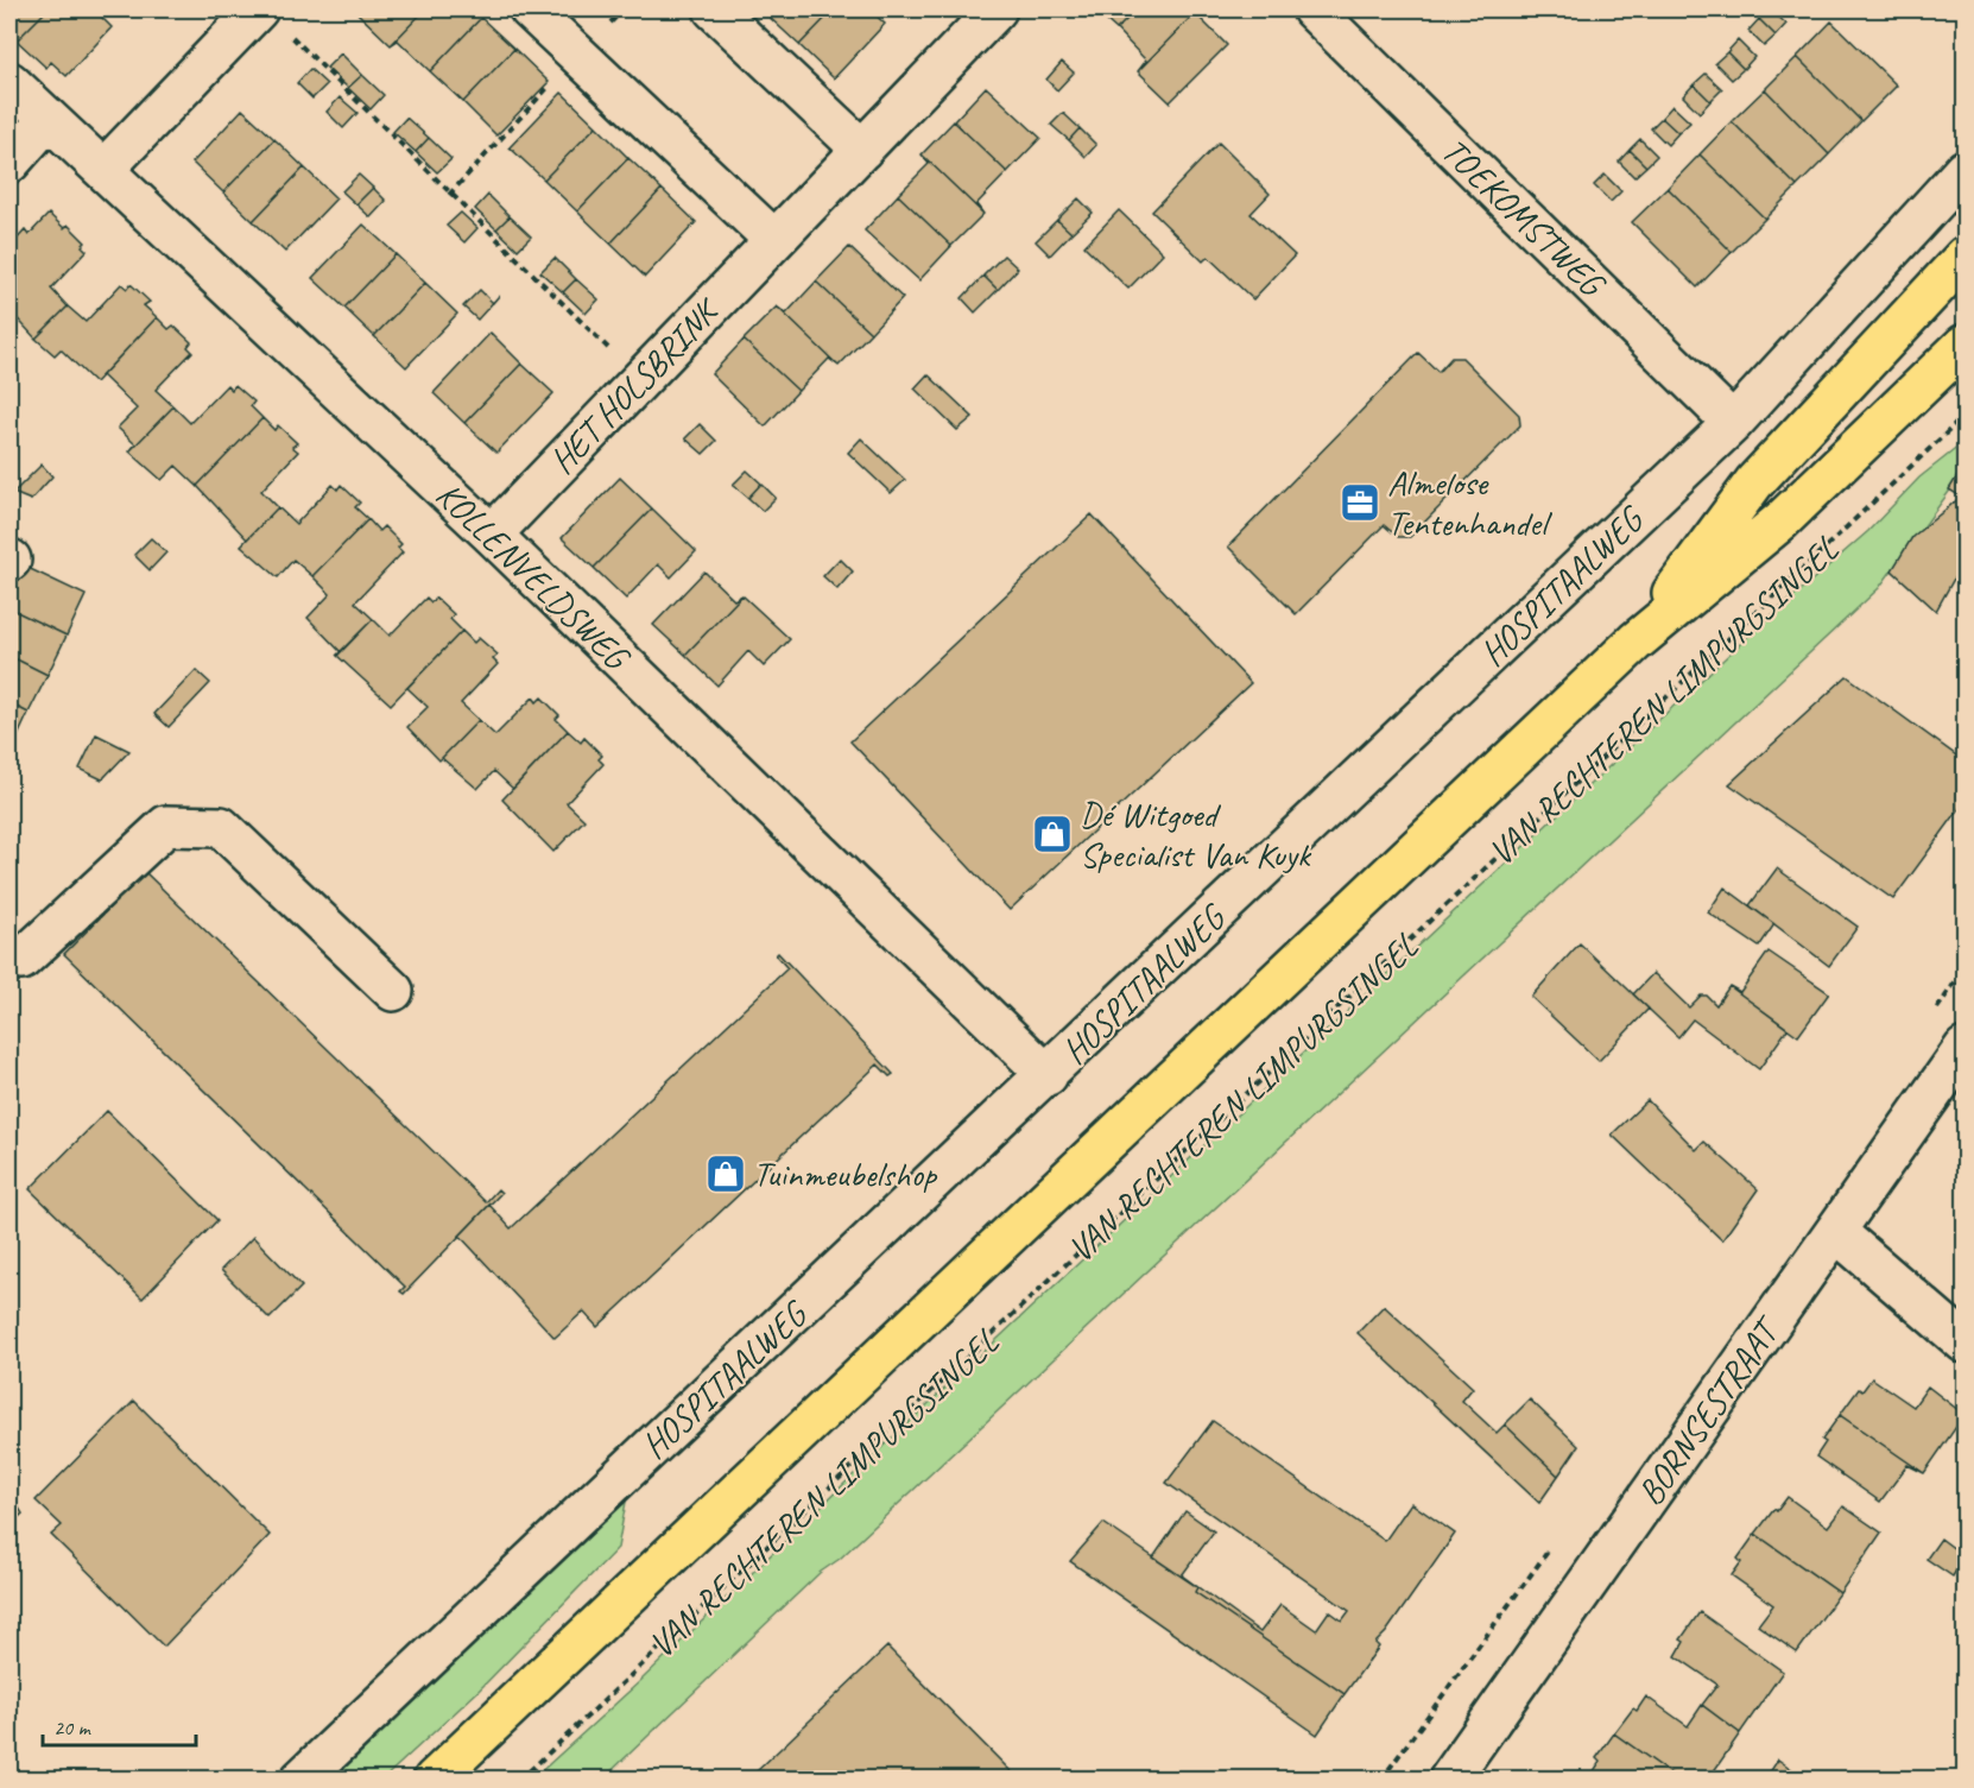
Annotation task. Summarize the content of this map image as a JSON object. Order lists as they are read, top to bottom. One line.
{"streets":{"main road":["VAN RECHTEREN LIMPURGSINGEL"],"street":["TOEKOMSTWEG","HET HOLSBRINK","KOLLENVELDSWEG","HOSPITAALWEG","BORNSESTRAAT"]},"crossings":[["TOEKOMSTWEG","HOSPITAALWEG"],["HET HOLSBRINK","KOLLENVELDSWEG"],["KOLLENVELDSWEG","HOSPITAALWEG"]],"places":{"office":["Almelose Tentenhandel"],"shop":["Dé Witgoed Specialist Van Kuyk","Tuinmeubelshop"]},"scale_bar":"20 m"}
